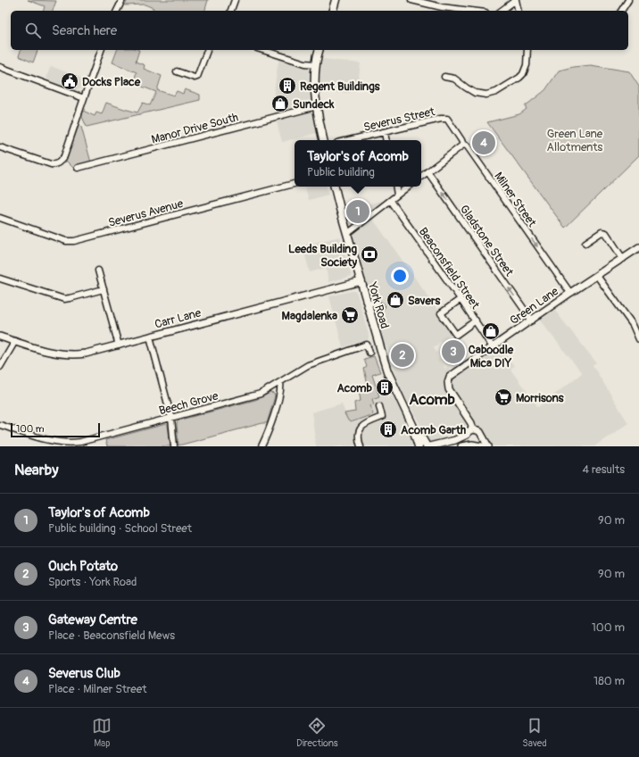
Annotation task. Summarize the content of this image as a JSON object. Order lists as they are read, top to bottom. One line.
{"streets":{"main road":["York Road"],"street":["Severus Street","Manor Drive South","Milner Street","Severus Avenue","Gladstone Street","Beaconsfield Street","Green Lane","Carr Lane","Beech Grove"]},"crossings":[["Severus Street","Milner Street"],["Milner Street","Green Lane"],["Gladstone Street","Green Lane"],["Beaconsfield Street","Green Lane"],["York Road","Carr Lane"]],"one_way":["Milner Street","Gladstone Street"],"districts":["Acomb"],"parks":["Green Lane Allotments"],"places":{"public building":["Docks Place"],"building":["Regent Buildings","Acomb","Acomb Garth"],"shop":["Sundeck","Savers","Caboodle Mica DIY"],"bank":["Leeds Building Society"],"supermarket":["Magdalenka","Morrisons"]},"scale_bar":"100 m","page":{"search":"Search here","pins":["4","1","3","2"],"popup":["Taylor's of Acomb","Public building"],"scale":"100 m","heading":["Nearby","4 results"],"list":[{"mark":"1","name":"Taylor's of Acomb","note":"Public building · School Street","value":"90 m"},{"mark":"2","name":"Ouch Potato","note":"Sports · York Road","value":"90 m"},{"mark":"3","name":"Gateway Centre","note":"Place · Beaconsfield Mews","value":"100 m"},{"mark":"4","name":"Severus Club","note":"Place · Milner Street","value":"180 m"}],"nav":["Map","Directions","Saved"]}}
